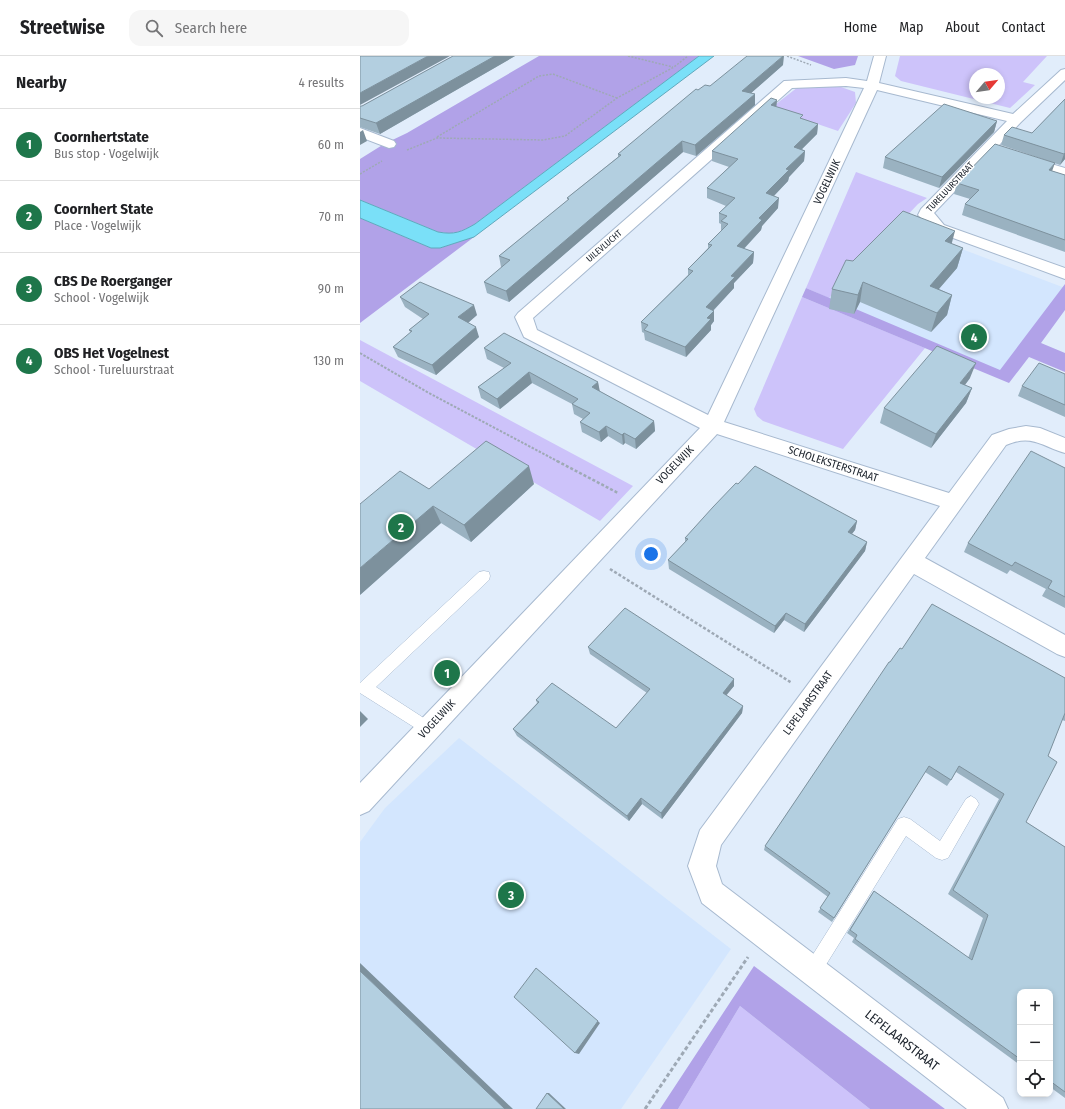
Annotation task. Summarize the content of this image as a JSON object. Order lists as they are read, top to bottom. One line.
{"streets":{"street":["VOGELWIJK","TURELUURSTRAAT","UILEVLUCHT","SCHOLEKSTERSTRAAT","LEPELAARSTRAAT"]},"crossings":[["VOGELWIJK","UILEVLUCHT"],["VOGELWIJK","SCHOLEKSTERSTRAAT"],["UILEVLUCHT","SCHOLEKSTERSTRAAT"]],"north":"top right","page":{"header":"Streetwise","search":"Search here","nav":["Home","Map","About","Contact"],"heading":["Nearby","4 results"],"list":[{"mark":"1","name":"Coornhertstate","note":"Bus stop · Vogelwijk","value":"60 m"},{"mark":"2","name":"Coornhert State","note":"Place · Vogelwijk","value":"70 m"},{"mark":"3","name":"CBS De Roerganger","note":"School · Vogelwijk","value":"90 m"},{"mark":"4","name":"OBS Het Vogelnest","note":"School · Tureluurstraat","value":"130 m"}],"pins":["4","2","1","3"],"map_buttons":["+","−"]}}
